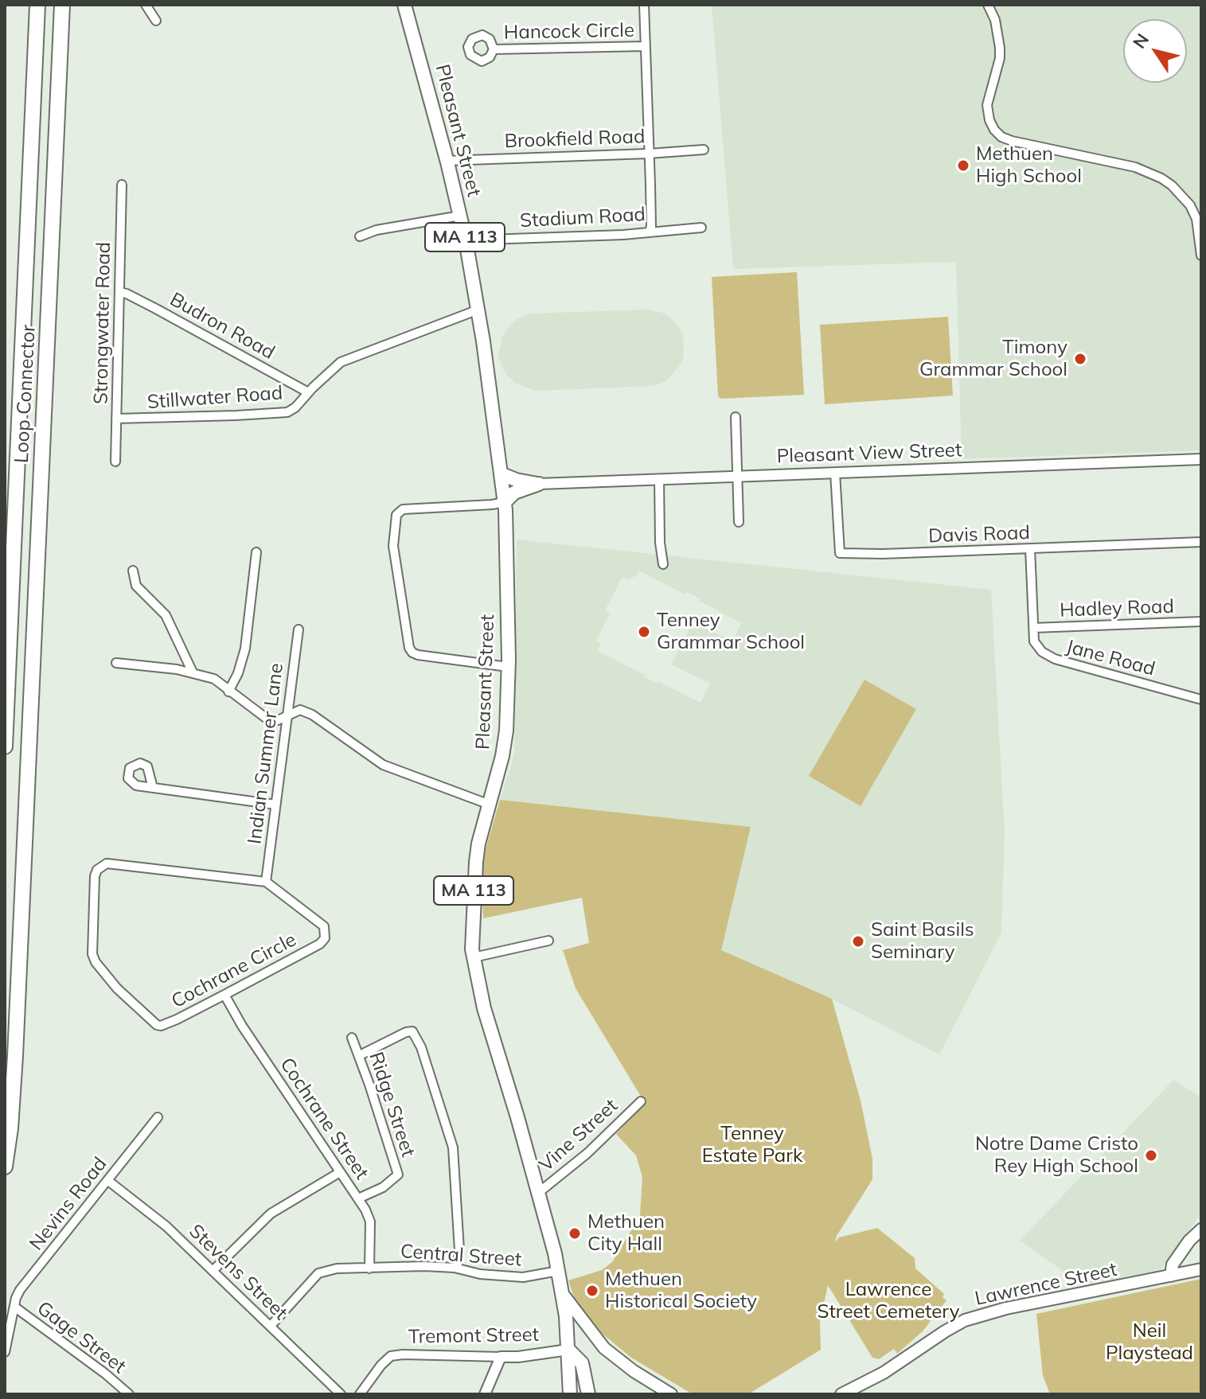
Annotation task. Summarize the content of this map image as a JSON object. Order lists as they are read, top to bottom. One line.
{"streets":{"highway":["Loop Connector"],"main road":["Pleasant Street","MA 113","Lawrence Street"],"street":["Hancock Circle","Brookfield Road","Stadium Road","Strongwater Road","Budron Road","Stillwater Road","Pleasant View Street","Davis Road","Hadley Road","Jane Road","Indian Summer Lane","Cochrane Circle","Ridge Street","Cochrane Street","Vine Street","Nevins Road","Central Street","Stevens Street","Tremont Street","Gage Street"]},"crossings":[["Pleasant Street","Brookfield Road"],["Pleasant Street","Stadium Road"],["Pleasant Street","MA 113"],["Pleasant Street","Stillwater Road"],["Pleasant Street","Vine Street"],["Pleasant Street","Central Street"],["Pleasant Street","Tremont Street"],["MA 113","Tremont Street"],["Strongwater Road","Budron Road"],["Strongwater Road","Stillwater Road"],["Budron Road","Stillwater Road"],["Pleasant View Street","Davis Road"],["Davis Road","Jane Road"],["Hadley Road","Jane Road"],["Indian Summer Lane","Cochrane Circle"],["Cochrane Circle","Cochrane Street"],["Ridge Street","Cochrane Street"],["Cochrane Street","Central Street"],["Nevins Road","Stevens Street"],["Nevins Road","Gage Street"],["Central Street","Stevens Street"]],"parks":["Tenney Estate Park","Lawrence Street Cemetery","Neil Playstead"],"places":["Methuen High School","Timony Grammar School","Tenney Grammar School","Saint Basils Seminary","Notre Dame Cristo Rey High School","Methuen City Hall","Methuen Historical Society"],"north":"top left"}
